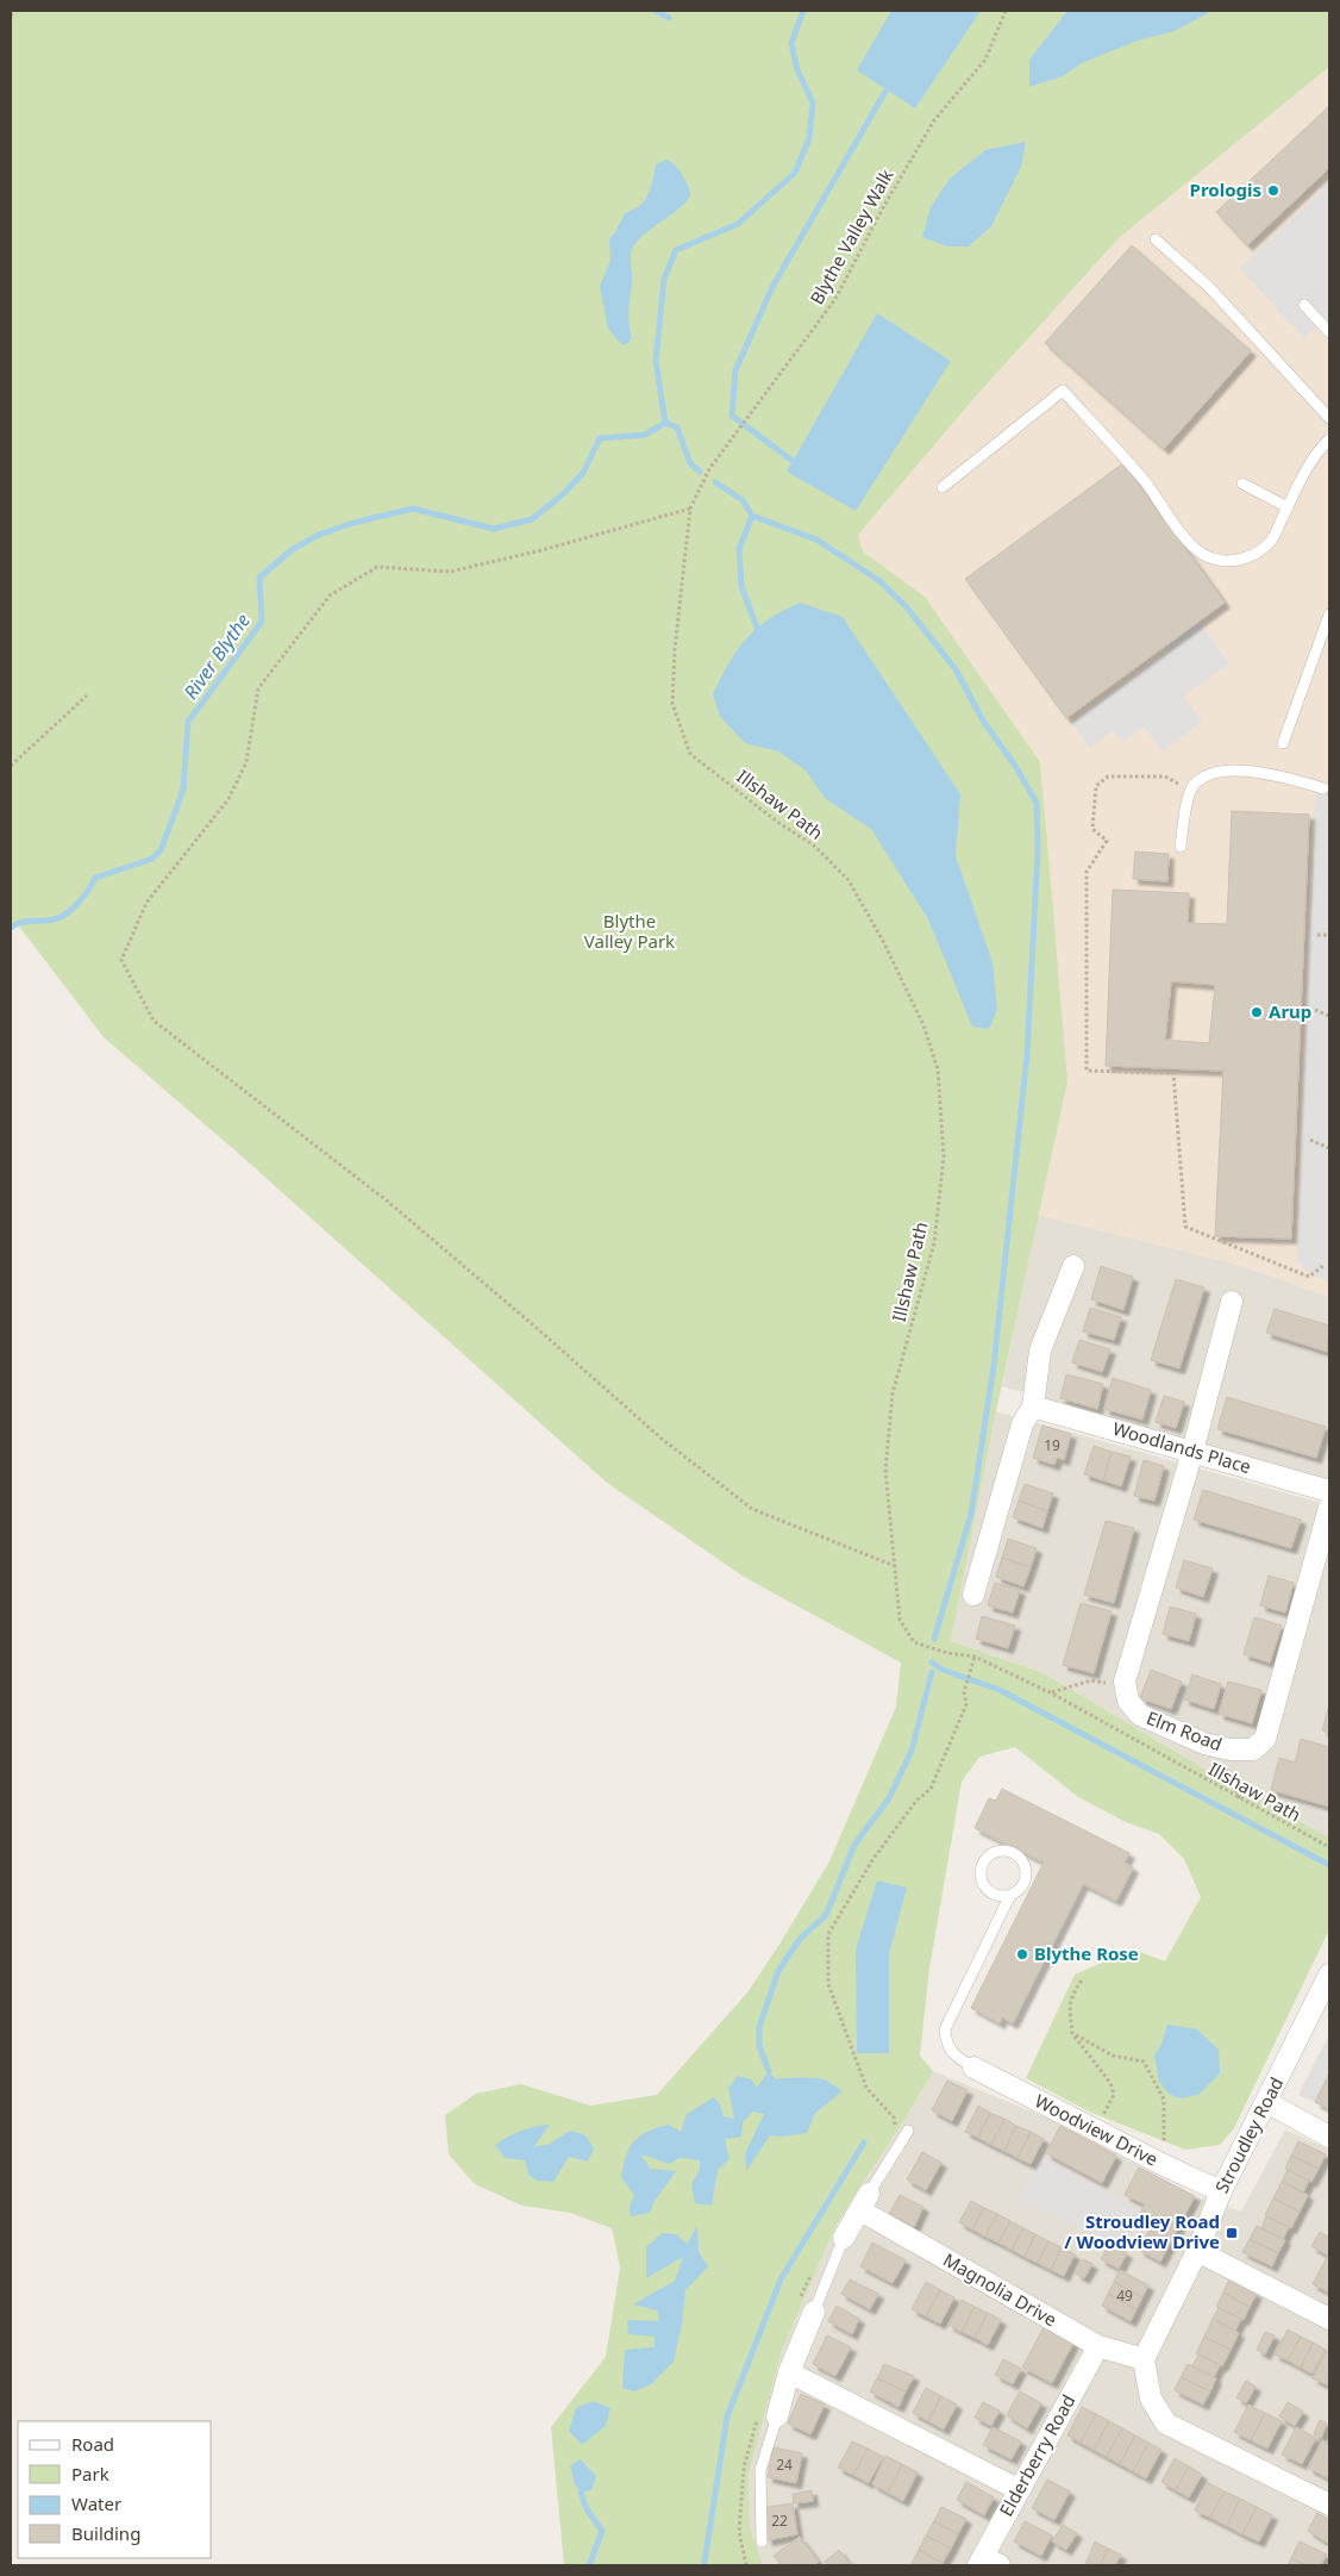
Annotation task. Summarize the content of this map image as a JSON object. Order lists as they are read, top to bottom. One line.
{"streets":{"street":["Woodlands Place","Elm Road","Woodview Drive","Stroudley Road","Magnolia Drive","Elderberry Road"],"path":["Blythe Valley Walk","Illshaw Path"]},"crossings":[["Blythe Valley Walk","Illshaw Path"],["Woodview Drive","Stroudley Road"],["Stroudley Road","Magnolia Drive"],["Magnolia Drive","Elderberry Road"]],"water":["River Blythe"],"parks":["Blythe Valley Park"],"places":{"other":["Prologis","Arup","Blythe Rose"],"transit":["Stroudley Road / Woodview Drive"]},"house_numbers":["19","49","24","22"],"legend":["Road","Park","Water","Building"]}
